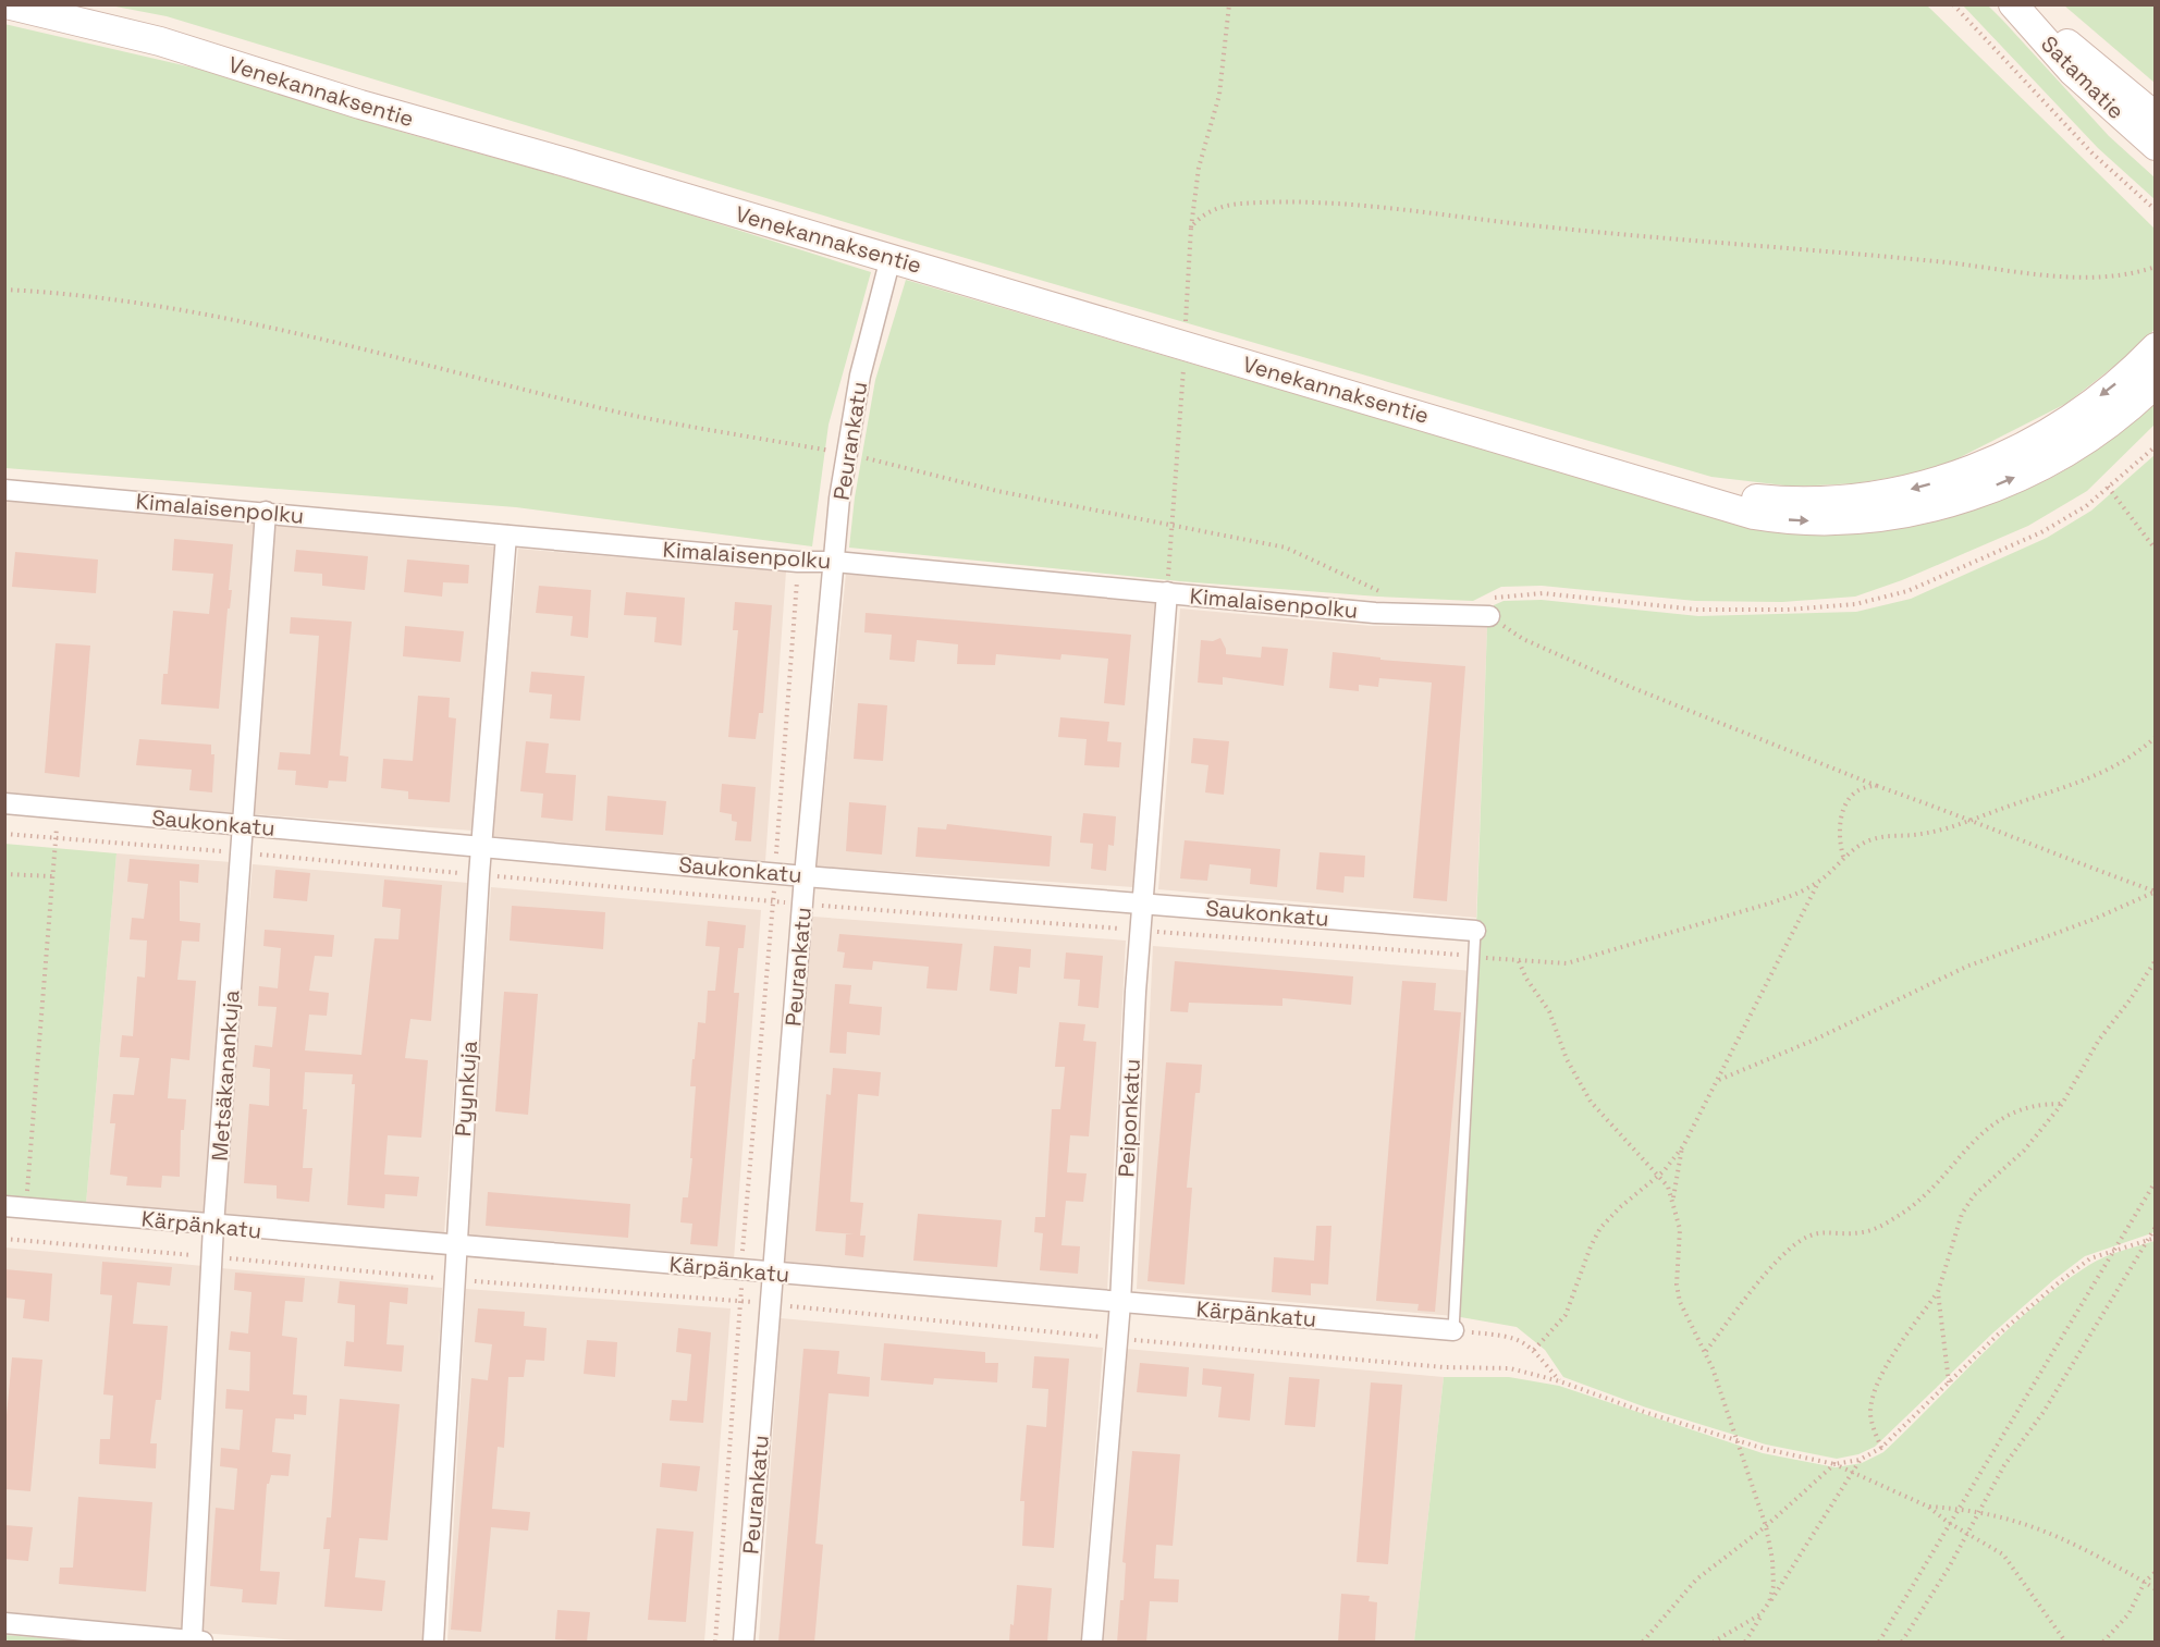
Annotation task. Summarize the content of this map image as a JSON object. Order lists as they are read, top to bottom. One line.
{"streets":{"street":["Satamatie","Venekannaksentie","Peurankatu","Kimalaisenpolku","Saukonkatu","Metsäkanankuja","Pyynkuja","Peiponkatu","Kärpänkatu"]},"crossings":[["Venekannaksentie","Peurankatu"],["Peurankatu","Kimalaisenpolku"],["Peurankatu","Saukonkatu"],["Peurankatu","Kärpänkatu"],["Kimalaisenpolku","Metsäkanankuja"],["Kimalaisenpolku","Pyynkuja"],["Kimalaisenpolku","Peiponkatu"],["Saukonkatu","Metsäkanankuja"],["Saukonkatu","Pyynkuja"],["Saukonkatu","Peiponkatu"],["Metsäkanankuja","Kärpänkatu"],["Pyynkuja","Kärpänkatu"],["Peiponkatu","Kärpänkatu"]]}
